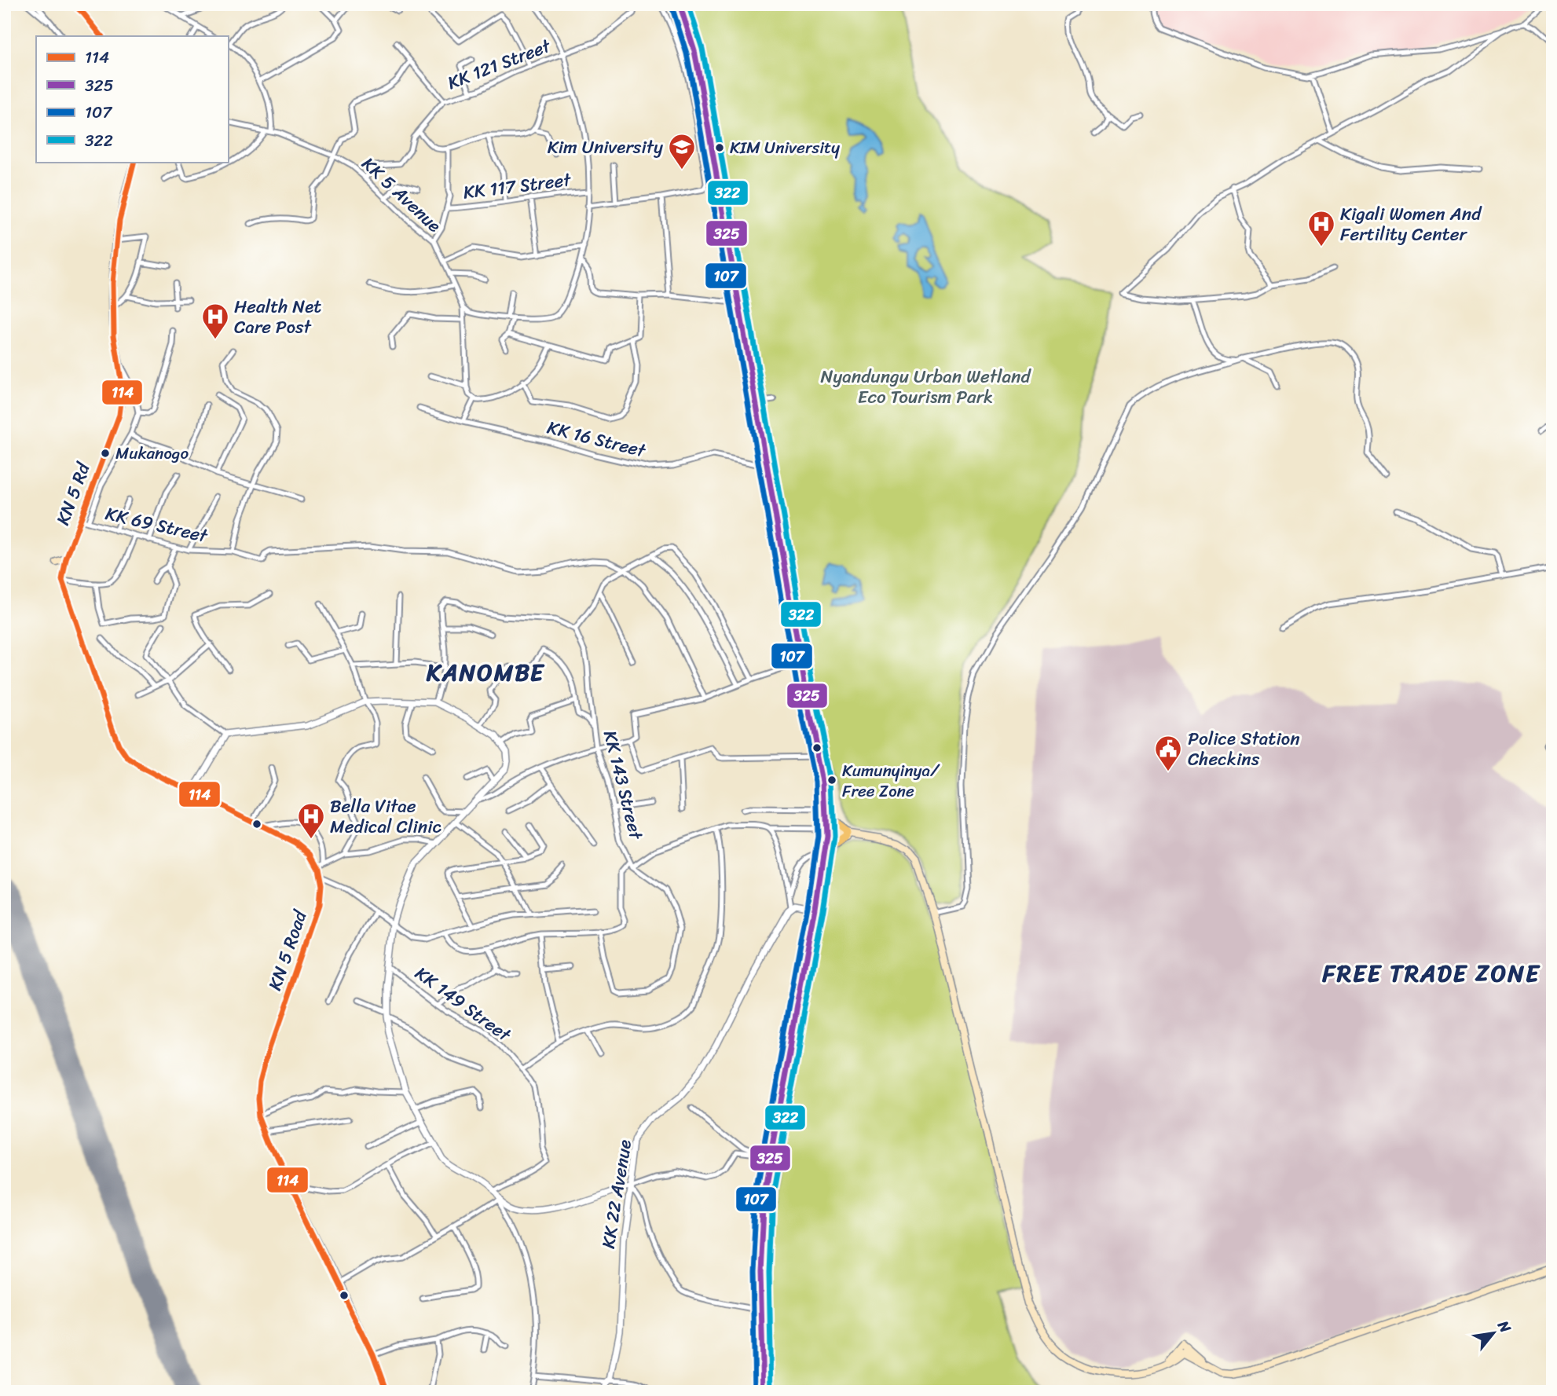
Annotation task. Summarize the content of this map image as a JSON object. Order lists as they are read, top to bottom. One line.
{"streets":{"main road":["KN 5 Rd","KN 5 Road"],"street":["KK 121 Street","KK 117 Street","KK 5 Avenue","KK 16 Street","KK 69 Street","KK 143 Street","KK 149 Street","KK 22 Avenue"]},"crossings":[["KN 5 Rd","KK 69 Street"],["KN 5 Rd","KN 5 Road"]],"districts":["KANOMBE","FREE TRADE ZONE"],"parks":["Nyandungu Urban Wetland Eco Tourism Park"],"places":{"other":["KIM University","Mukanogo","Kumunyinya/ Free Zone"],"school or university":["Kim University"],"hospital":["Kigali Women And Fertility Center","Health Net Care Post","Bella Vitae Medical Clinic"],"public building":["Police Station Checkins"]},"lines":["transit line 114","transit line 325","transit line 322","transit line 107"],"legend":["114","325","107","322"],"north":"top right"}
